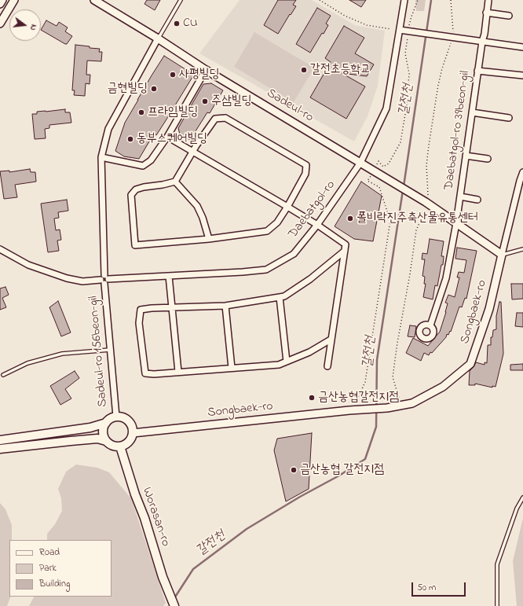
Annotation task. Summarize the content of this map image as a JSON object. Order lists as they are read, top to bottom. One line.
{"streets":{"main road":["Worasan-ro"],"street":["Sadeul-ro","Daebatgol-ro 39beon-gil","Daebatgol-ro","Songbaek-ro","Sadeul-ro 156beon-gil"]},"crossings":[["Sadeul-ro","Daebatgol-ro 39beon-gil"],["Sadeul-ro","Daebatgol-ro"],["Sadeul-ro","Songbaek-ro"],["Songbaek-ro","Sadeul-ro 156beon-gil"],["Songbaek-ro","Worasan-ro"],["Sadeul-ro 156beon-gil","Worasan-ro"]],"water":["갈전천"],"places":["CU","갈전초등학교","사평빌딩","금현빌딩","주삼빌딩","프라임빌딩","동부스퀘어빌딩","폴비락진주축산물유통센터","금산농협갈전지점","금산농협 갈전지점"],"legend":["Road","Park","Building"],"scale_bar":"50 m","north":"right"}
